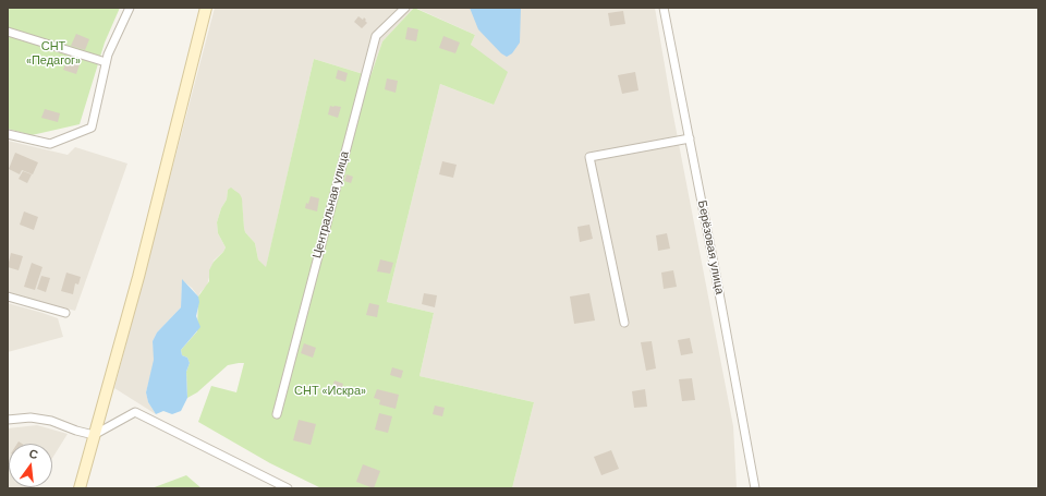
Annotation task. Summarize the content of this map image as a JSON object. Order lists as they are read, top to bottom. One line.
{"streets":{"street":["Центральная улица","Берёзовая улица"]},"parks":["СНТ «Педагог»","СНТ «Искра»"],"north":"top"}
